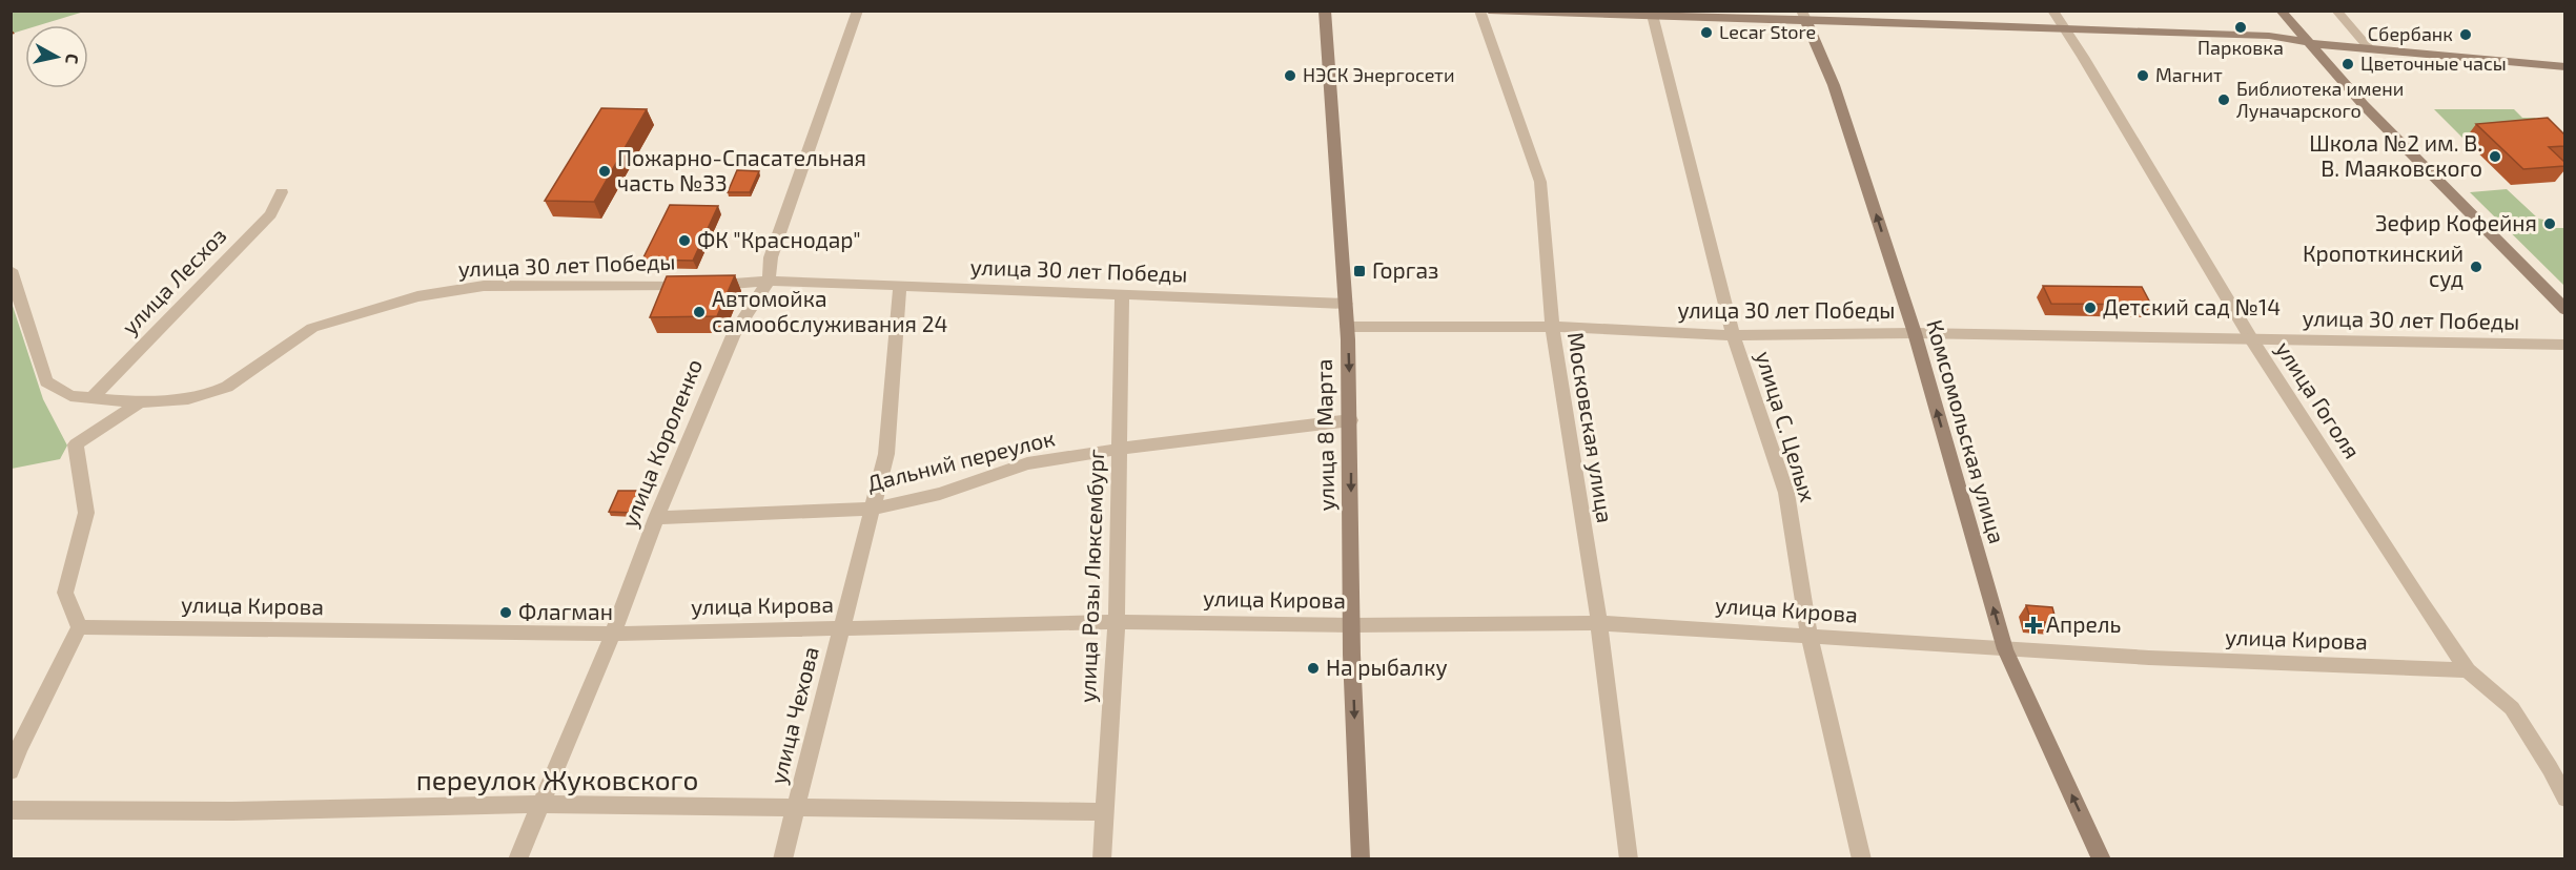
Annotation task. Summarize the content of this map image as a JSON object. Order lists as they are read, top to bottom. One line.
{"streets":{"main road":["Комсомольская улица","улица 8 Марта"],"street":["улица 30 лет Победы","улица Лесхоз","улица Гоголя","улица С. Целых","Московская улица","улица Короленко","Дальний переулок","улица Розы Люксембург","улица Кирова","улица Чехова","переулок Жуковского"]},"crossings":[["улица 30 лет Победы","улица Лесхоз"],["улица 30 лет Победы","улица Гоголя"],["улица 30 лет Победы","улица С. Целых"],["улица 30 лет Победы","Московская улица"],["улица 30 лет Победы","Комсомольская улица"],["улица 30 лет Победы","улица 8 Марта"],["улица 30 лет Победы","улица Короленко"],["улица 30 лет Победы","улица Розы Люксембург"],["улица 30 лет Победы","улица Чехова"],["улица Гоголя","улица Кирова"],["улица С. Целых","улица Кирова"],["Московская улица","улица Кирова"],["Комсомольская улица","улица Кирова"],["улица 8 Марта","Дальний переулок"],["улица 8 Марта","улица Кирова"],["улица Короленко","Дальний переулок"],["улица Короленко","улица Кирова"],["улица Короленко","переулок Жуковского"],["Дальний переулок","улица Розы Люксембург"],["Дальний переулок","улица Чехова"],["улица Розы Люксембург","улица Кирова"],["улица Розы Люксембург","переулок Жуковского"],["улица Кирова","улица Чехова"],["улица Чехова","переулок Жуковского"]],"one_way":["Комсомольская улица","улица 8 Марта"],"places":{"other":["Парковка","Lecar Store","Сбербанк","Цветочные часы","НЭСК Энергосети","Магнит","Библиотека имени Луначарского","Школа №2 им. В. В. Маяковского","Пожарно-Спасательная часть №33","Зефир Кофейня","ФК \"Краснодар\"","Кропоткинский суд","Детский сад №14","Автомойка самообслуживания 24","Флагман","На рыбалку"],"transit":["Горгаз"],"health":["Апрель"]},"north":"right"}
